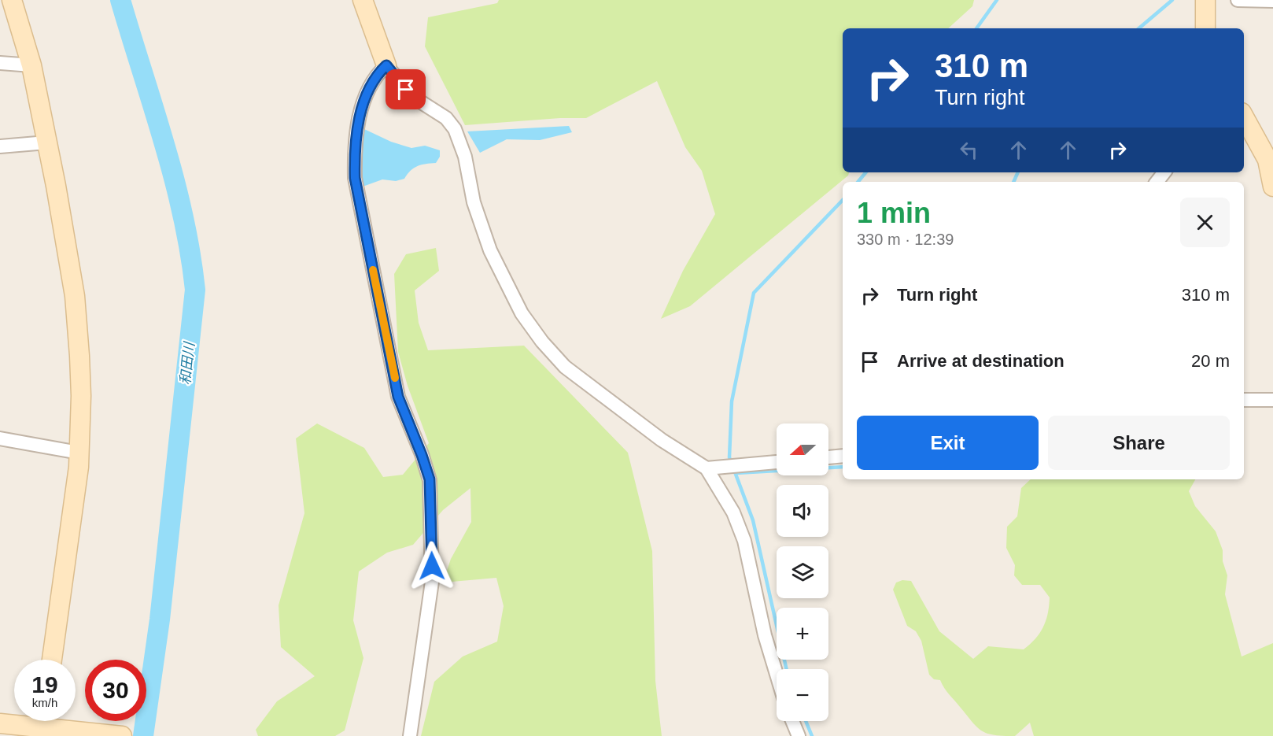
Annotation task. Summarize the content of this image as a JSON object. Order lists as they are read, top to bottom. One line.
{"water":["和田川"],"north":"left","page":{"turn":["310 m","Turn right"],"heading":["1 min","330 m · 12:39"],"list":[{"name":"Turn right","value":"310 m"},{"name":"Arrive at destination","value":"20 m"}],"buttons":["Exit","Share"],"map_buttons":["+","−"],"speed":"19 km/h","limit":"30"}}
